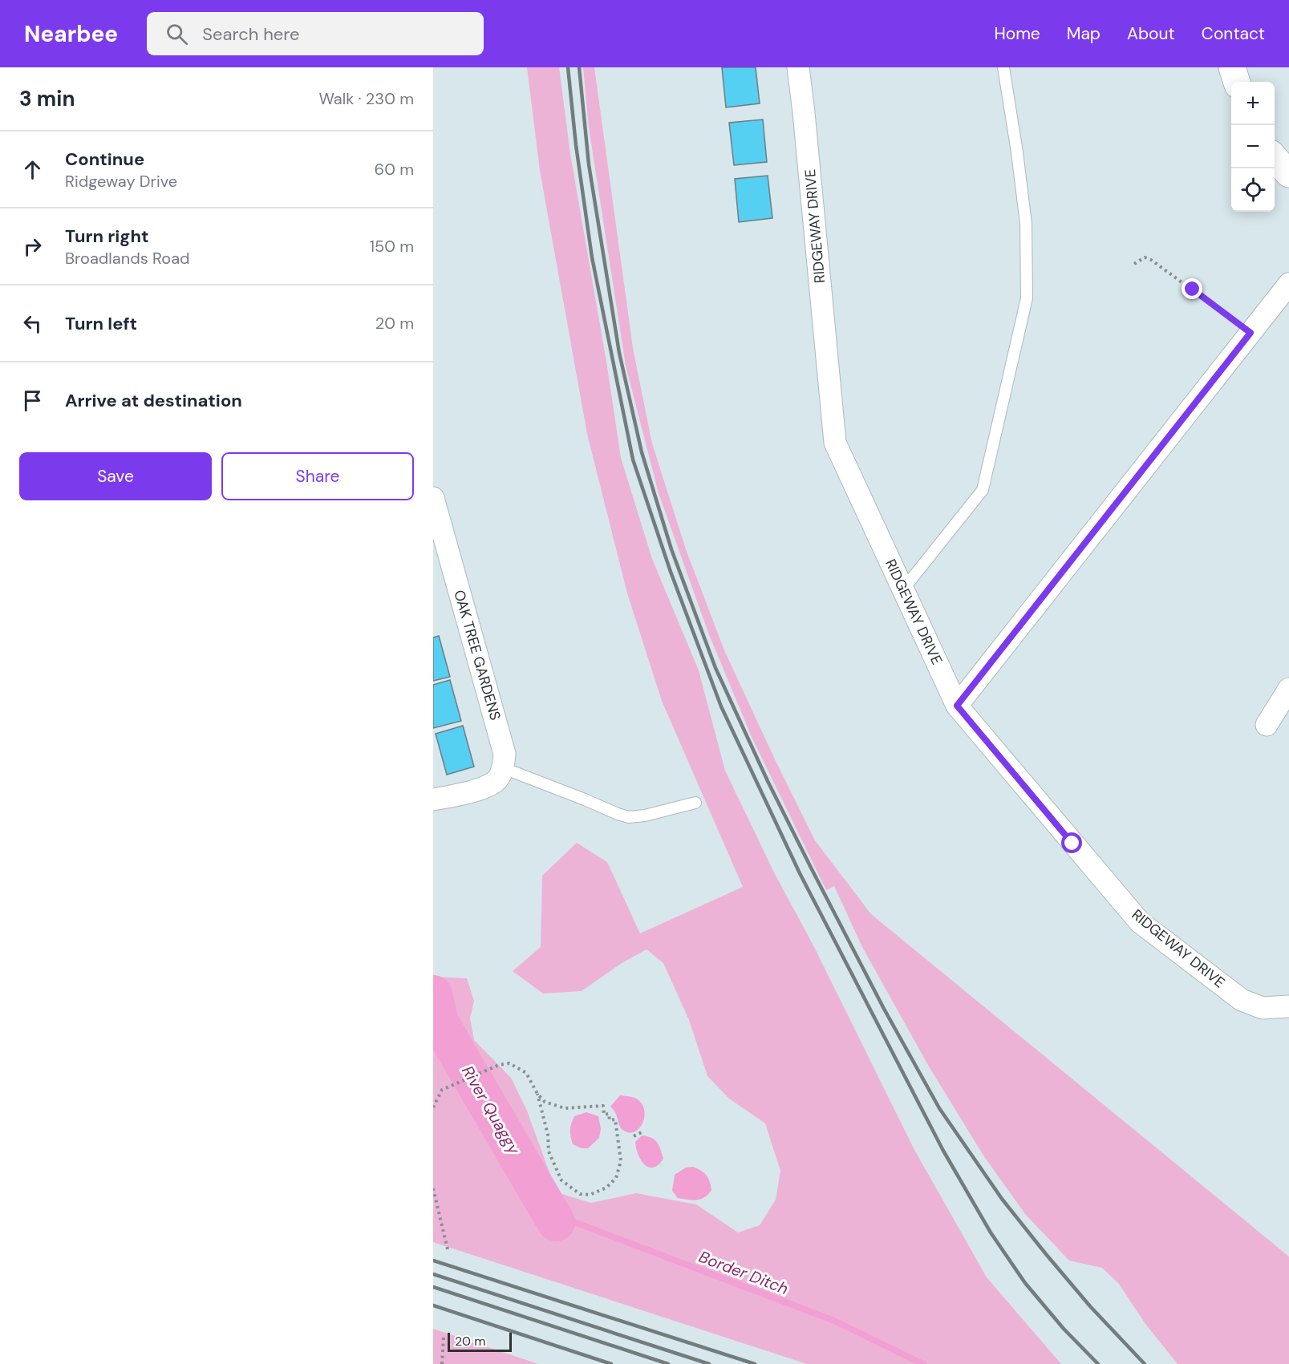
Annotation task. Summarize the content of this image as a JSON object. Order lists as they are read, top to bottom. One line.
{"streets":{"street":["RIDGEWAY DRIVE","OAK TREE GARDENS"]},"water":["River Quaggy","Border Ditch"],"scale_bar":"20 m","page":{"header":"Nearbee","search":"Search here","nav":["Home","Map","About","Contact"],"heading":["3 min","Walk · 230 m"],"map_buttons":["+","−"],"list":[["Continue","Ridgeway Drive","60 m"],["Turn right","Broadlands Road","150 m"],["Turn left","20 m"],"Arrive at destination"],"buttons":["Save","Share"],"scale":"20 m"}}
